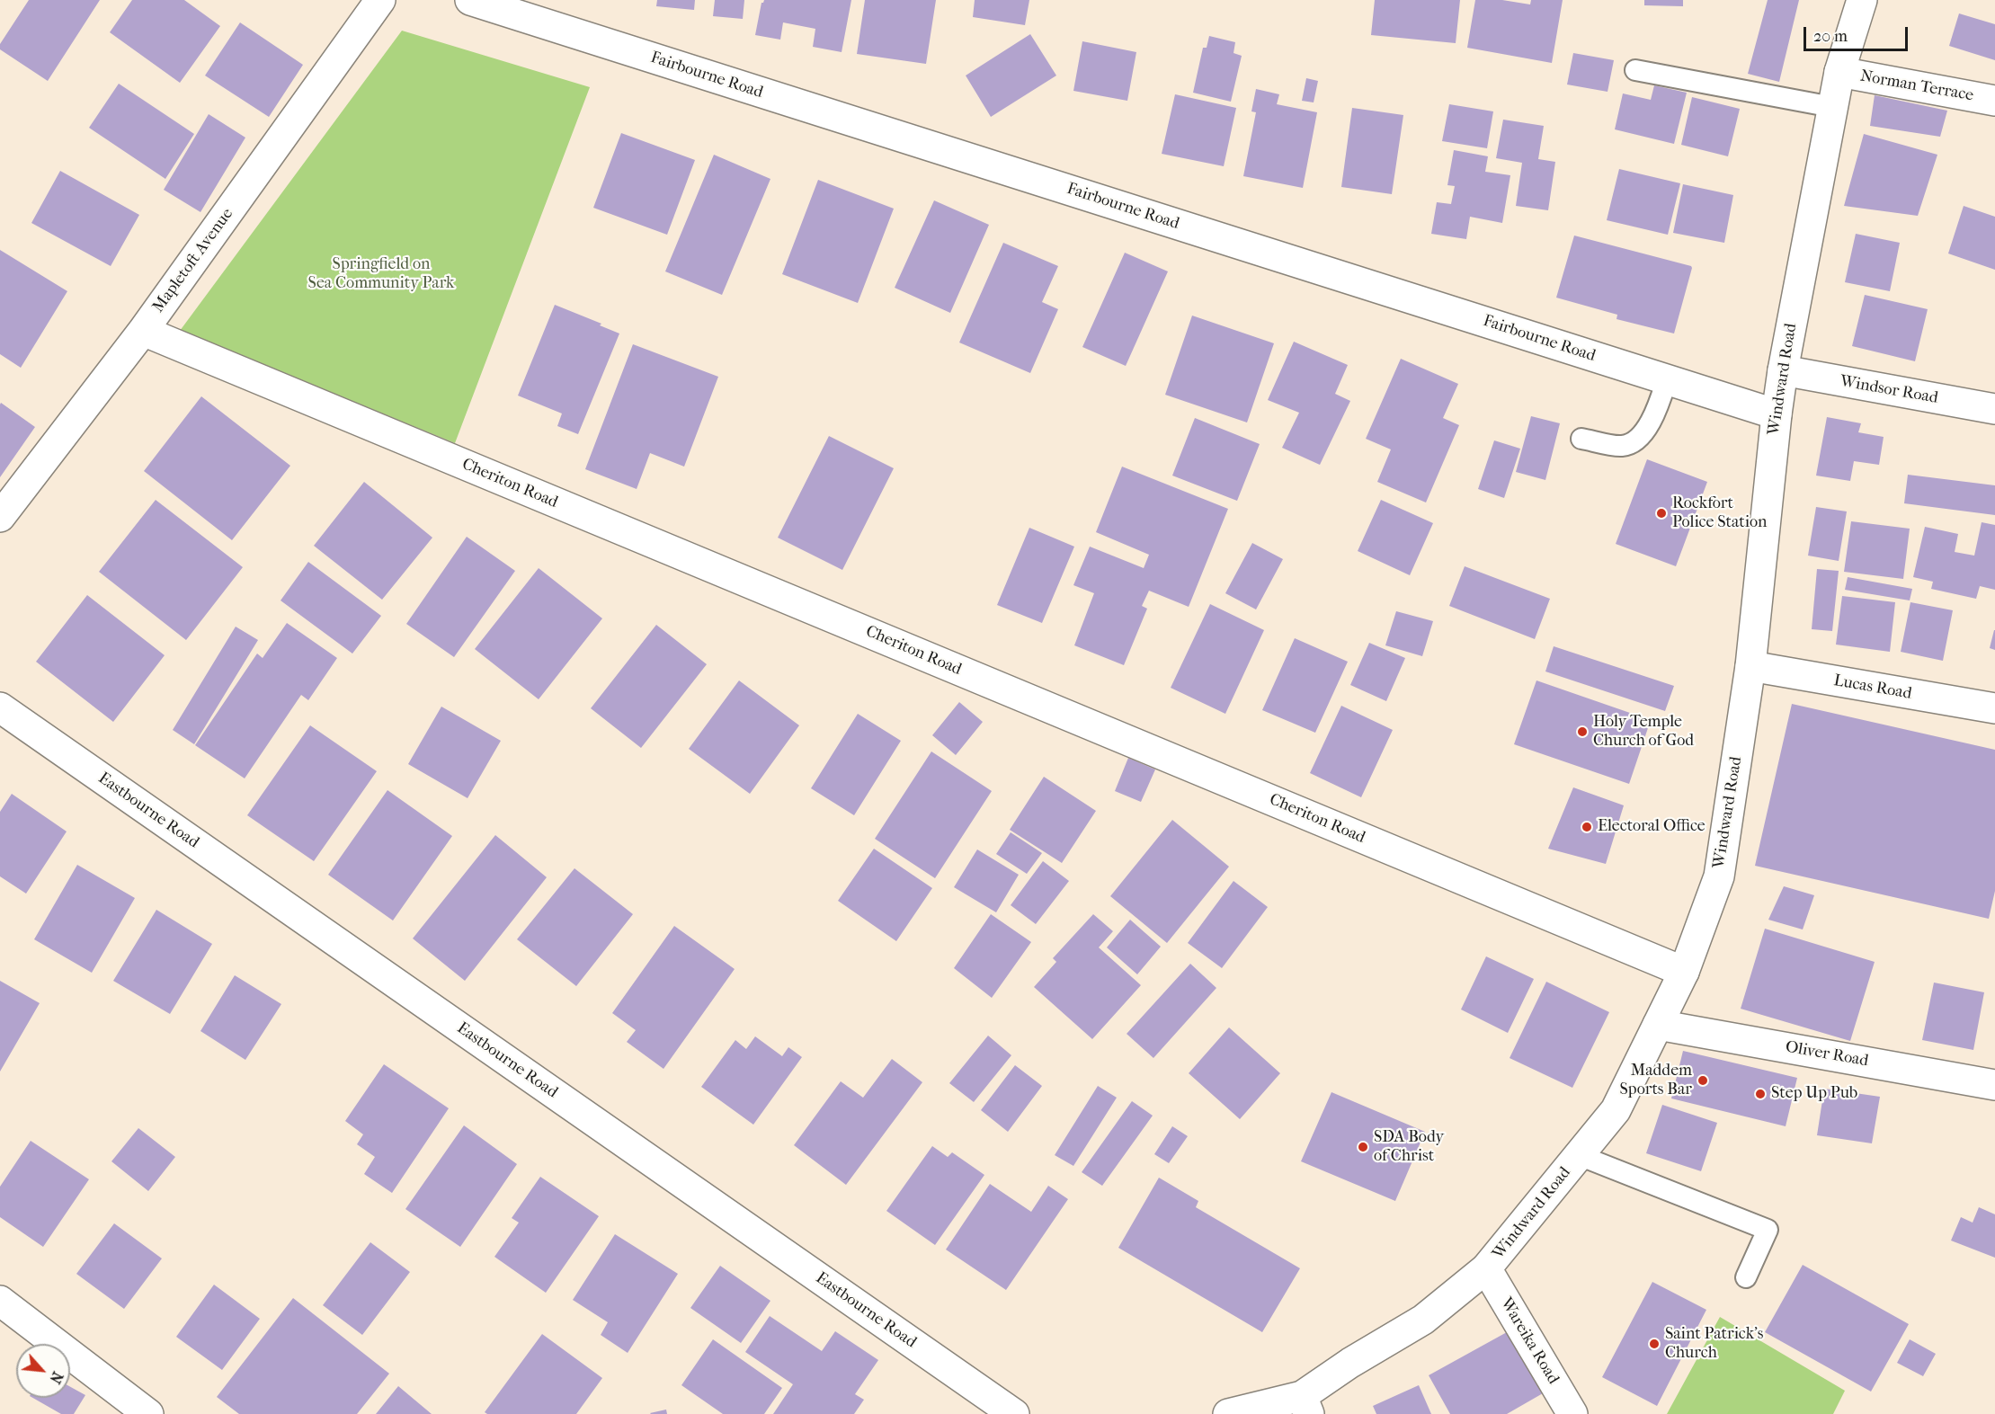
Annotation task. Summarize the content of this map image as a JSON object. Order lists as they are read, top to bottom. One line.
{"streets":{"street":["Fairbourne Road","Norman Terrace","Mapletoft Avenue","Windward Road","Windsor Road","Cheriton Road","Lucas Road","Eastbourne Road","Oliver Road","Wareika Road"]},"crossings":[["Fairbourne Road","Windward Road"],["Norman Terrace","Windward Road"],["Mapletoft Avenue","Cheriton Road"],["Windward Road","Windsor Road"],["Windward Road","Cheriton Road"],["Windward Road","Lucas Road"],["Windward Road","Oliver Road"],["Windward Road","Wareika Road"]],"parks":["Springfield on Sea Community Park"],"places":["Rockfort Police Station","Holy Temple Church of God","Electoral Office","Maddem Sports Bar","Step Up Pub","SDA Body of Christ","Saint Patrick's Church"],"scale_bar":"20 m","north":"bottom right"}
